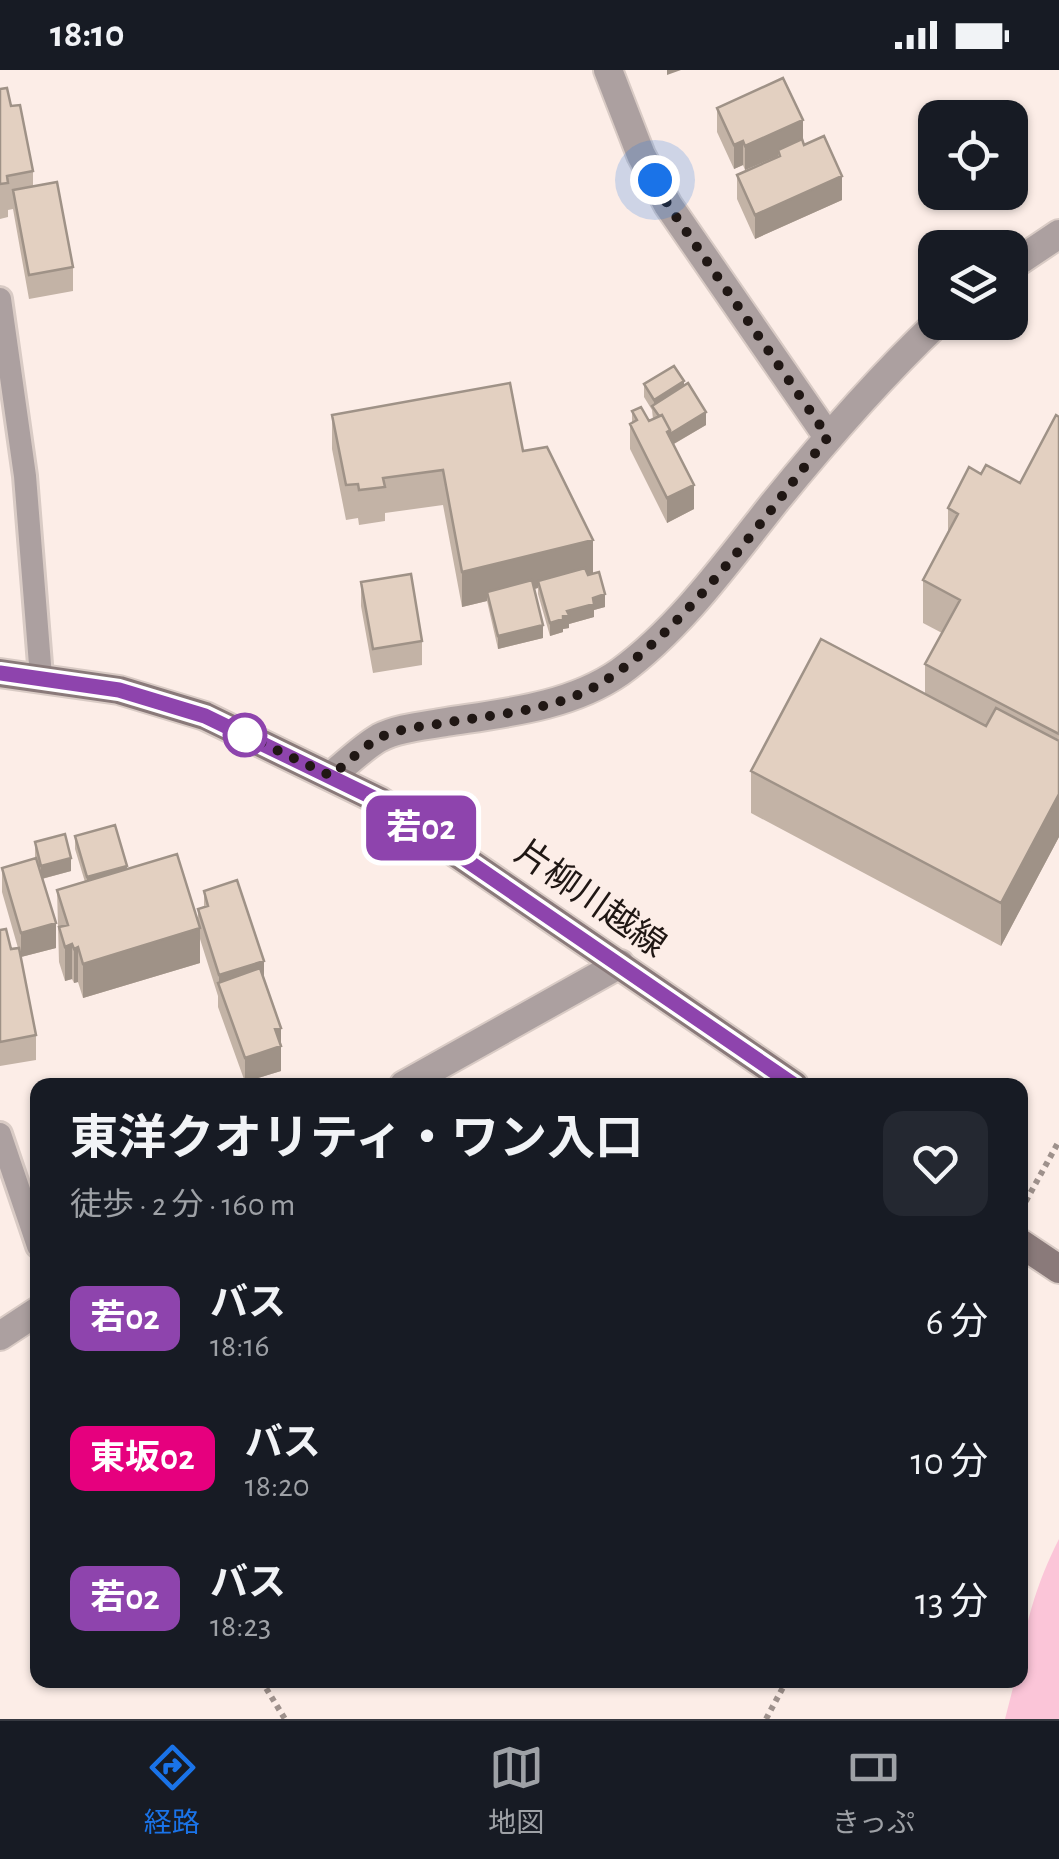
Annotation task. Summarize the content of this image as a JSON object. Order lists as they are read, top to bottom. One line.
{"streets":{"main road":["片柳川越線"]},"lines":["bus line 若02"],"page":{"status":"18:10","on_map":"若02","heading":["東洋クオリティ・ワン入口","徒歩 · 2 分 · 160 m"],"list":[{"mark":"若02","name":"バス","note":"18:16","value":"6 分"},{"mark":"東坂02","name":"バス","note":"18:20","value":"10 分"},{"mark":"若02","name":"バス","note":"18:23","value":"13 分"}],"tabs":["経路","地図","きっぷ"]}}
